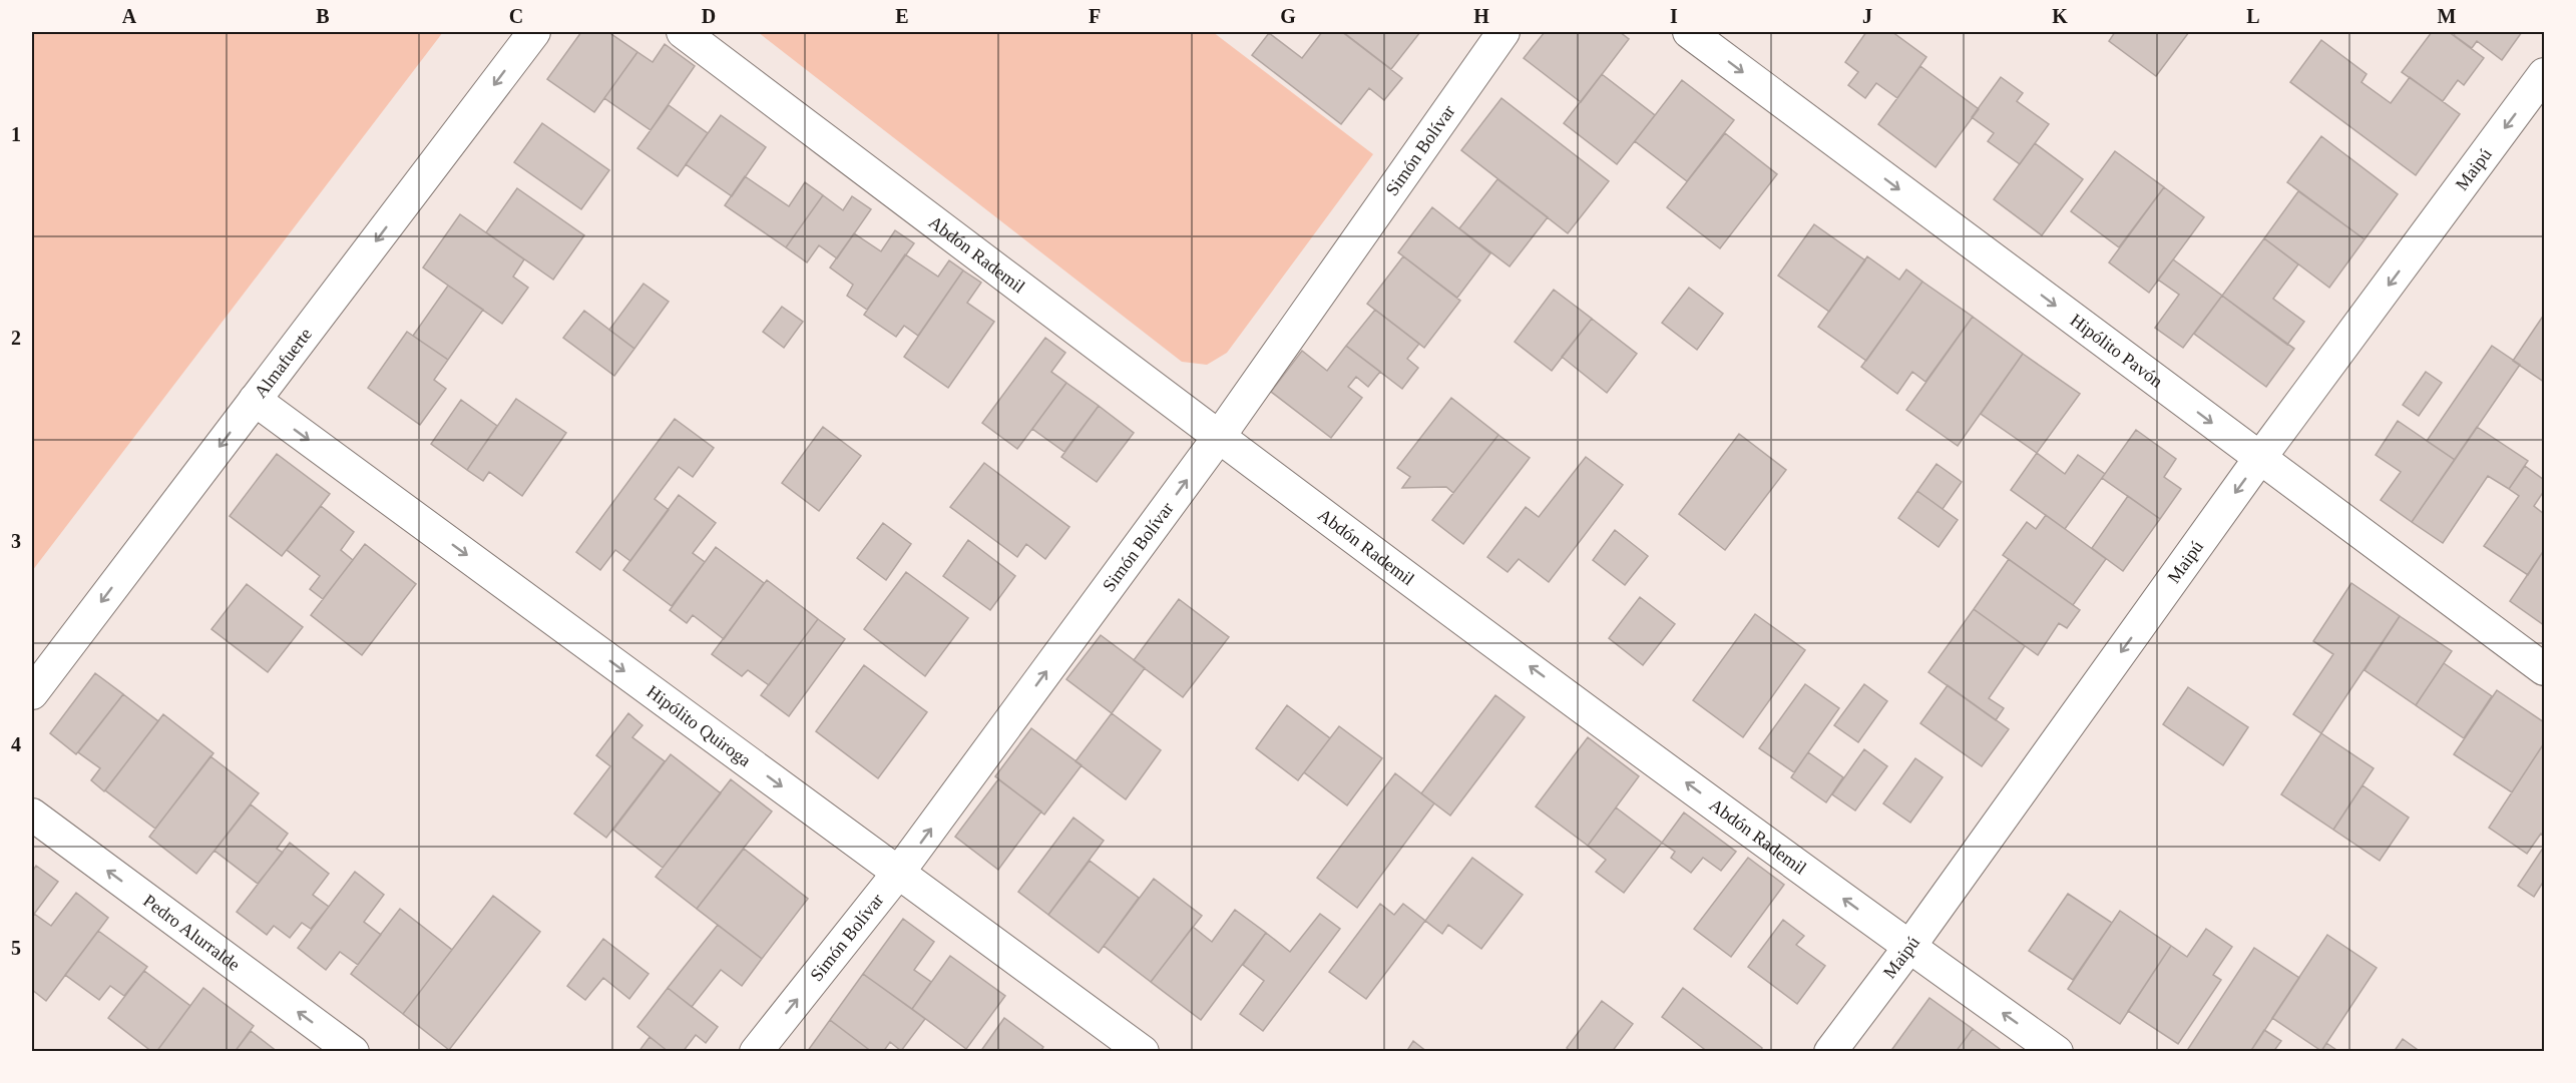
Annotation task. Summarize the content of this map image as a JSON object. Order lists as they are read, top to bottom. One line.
{"streets":{"street":["Simón Bolívar","Maipú","Abdón Rademil","Hipólito Pavón","Almafuerte","Hipólito Quiroga","Pedro Alurralde"]},"crossings":[["Simón Bolívar","Abdón Rademil"],["Simón Bolívar","Hipólito Quiroga"],["Maipú","Abdón Rademil"],["Maipú","Hipólito Pavón"],["Almafuerte","Hipólito Quiroga"]],"one_way":["Simón Bolívar","Maipú","Abdón Rademil","Hipólito Pavón","Almafuerte","Hipólito Quiroga","Pedro Alurralde"],"grid":{"columns":["A","B","C","D","E","F","G","H","I","J","K","L","M"],"rows":["1","2","3","4","5"]}}
